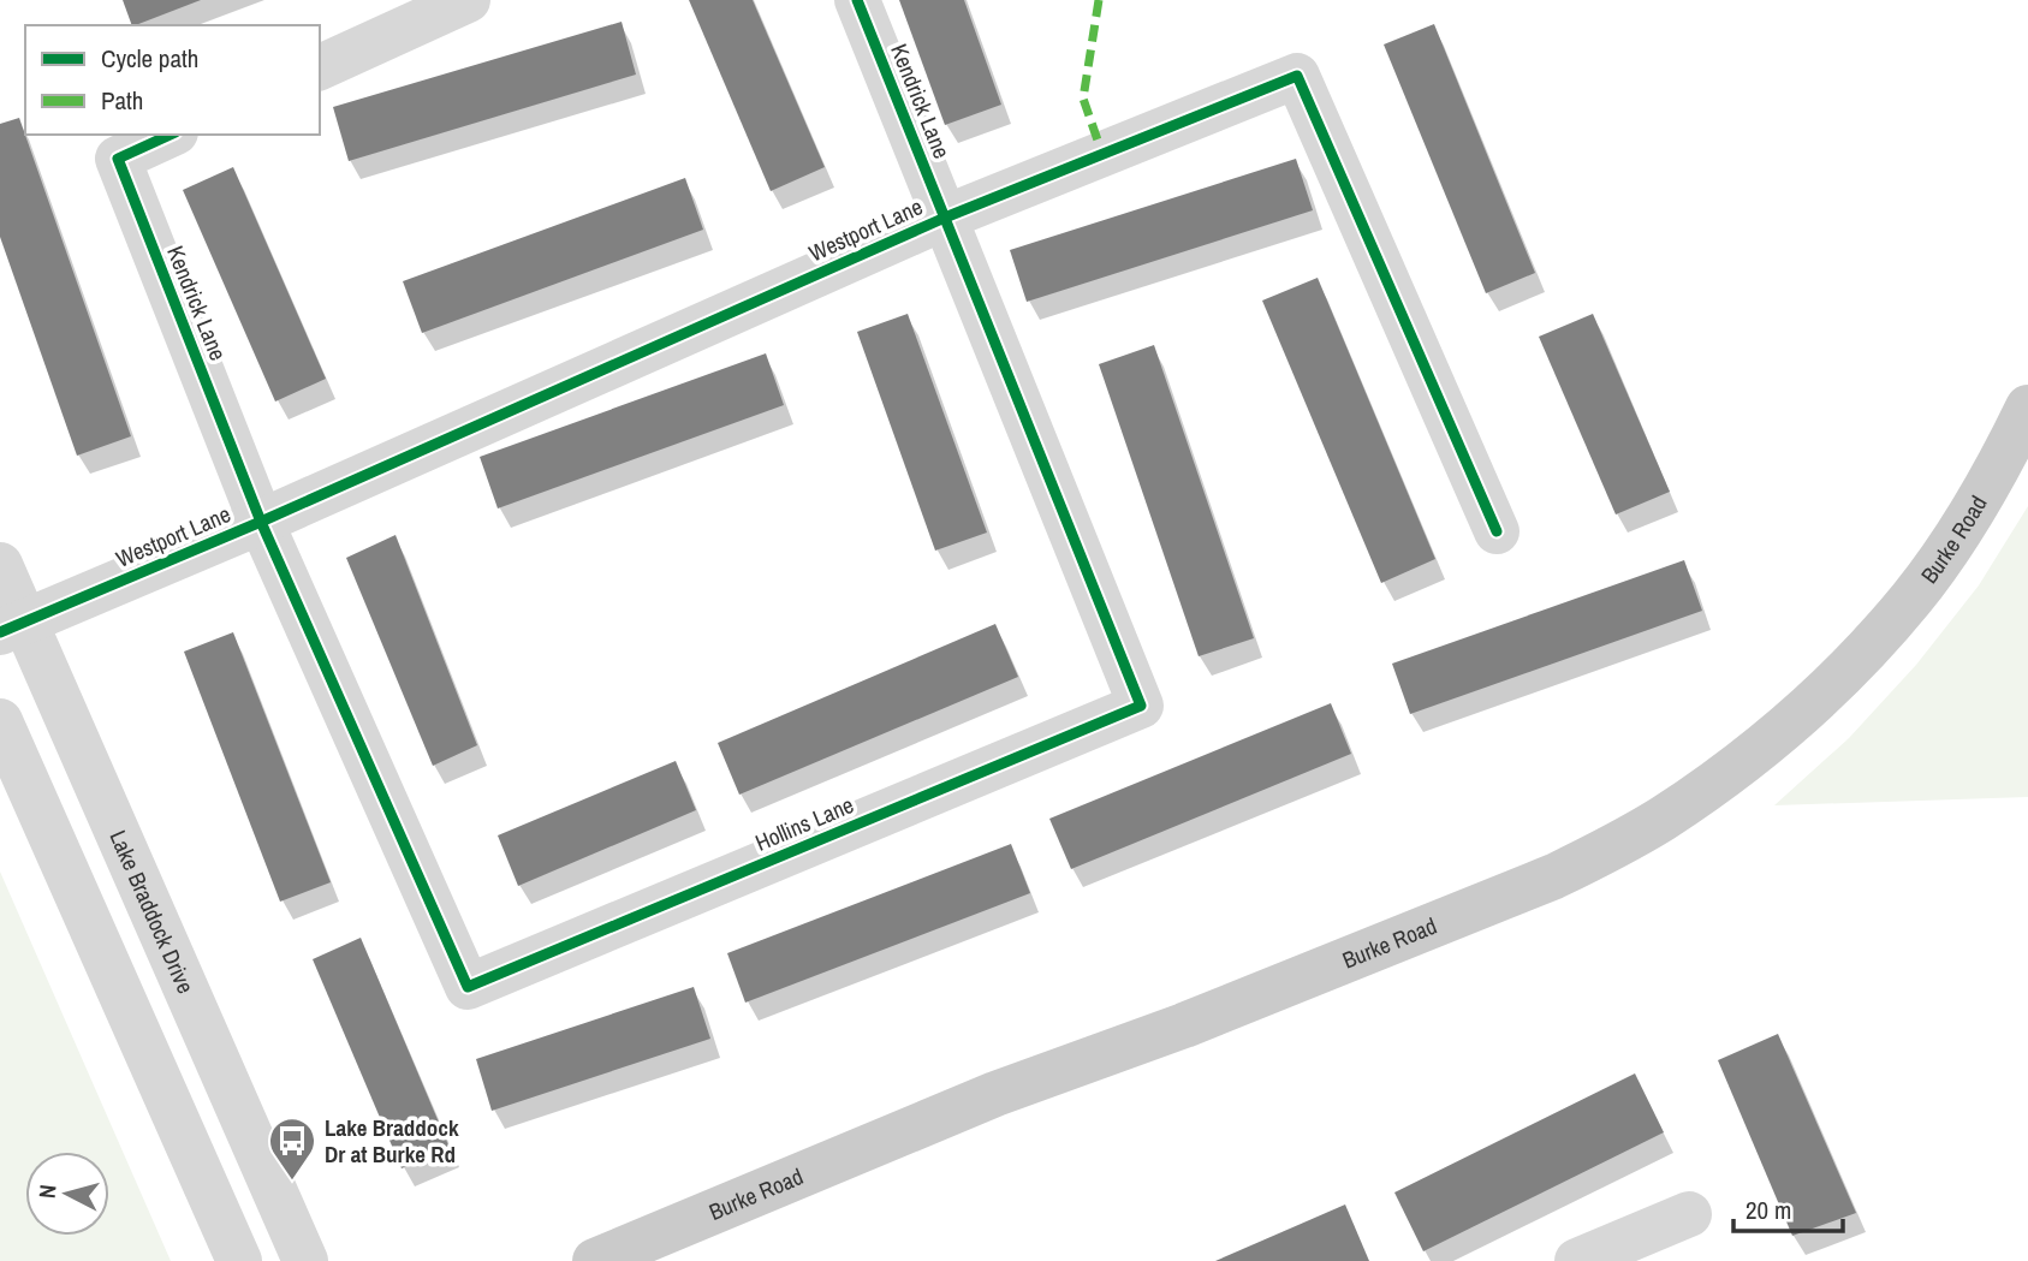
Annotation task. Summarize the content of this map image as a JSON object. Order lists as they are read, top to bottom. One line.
{"streets":{"main road":["Burke Road"],"street":["Kendrick Lane","Westport Lane","Hollins Lane","Lake Braddock Drive"]},"crossings":[["Kendrick Lane","Westport Lane"],["Kendrick Lane","Hollins Lane"],["Westport Lane","Hollins Lane"],["Westport Lane","Lake Braddock Drive"]],"places":{"bus stop":["Lake Braddock Dr at Burke Rd"]},"legend":["Cycle path","Path"],"scale_bar":"20 m","north":"left"}
